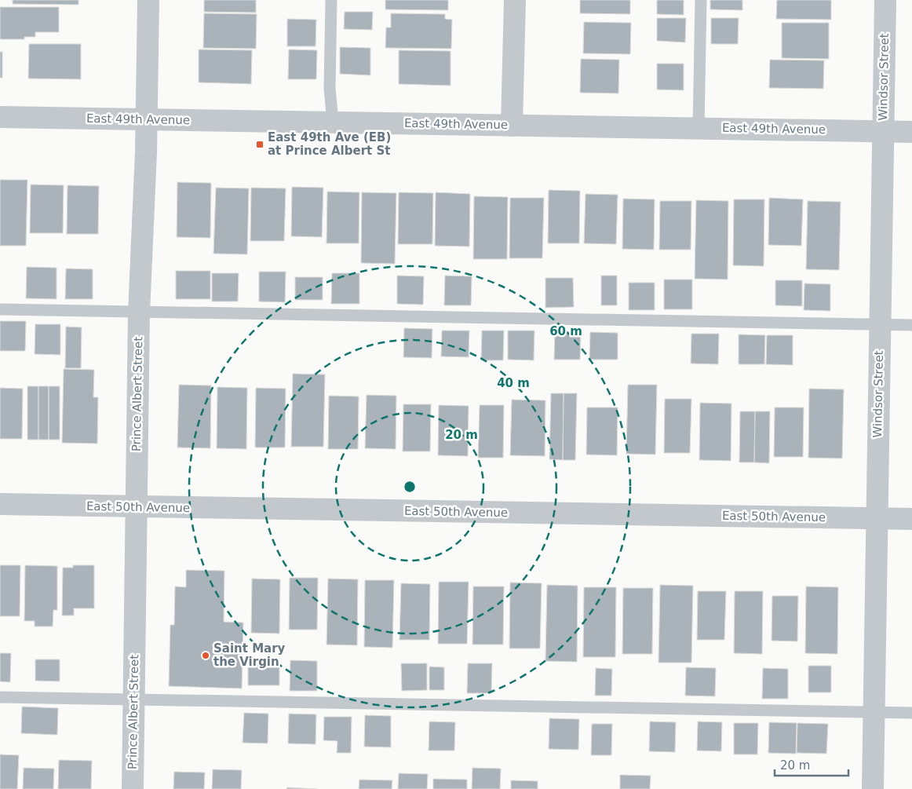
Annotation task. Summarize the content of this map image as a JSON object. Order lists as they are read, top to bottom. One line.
{"streets":{"street":["Windsor Street","East 49th Avenue","Prince Albert Street","East 50th Avenue"]},"crossings":[["Windsor Street","East 49th Avenue"],["Windsor Street","East 50th Avenue"],["East 49th Avenue","Prince Albert Street"],["Prince Albert Street","East 50th Avenue"]],"places":{"transit":["East 49th Ave (EB) at Prince Albert St"],"other":["Saint Mary the Virgin"]},"scale_bar":"20 m","rings":["60 m","40 m","20 m"]}
